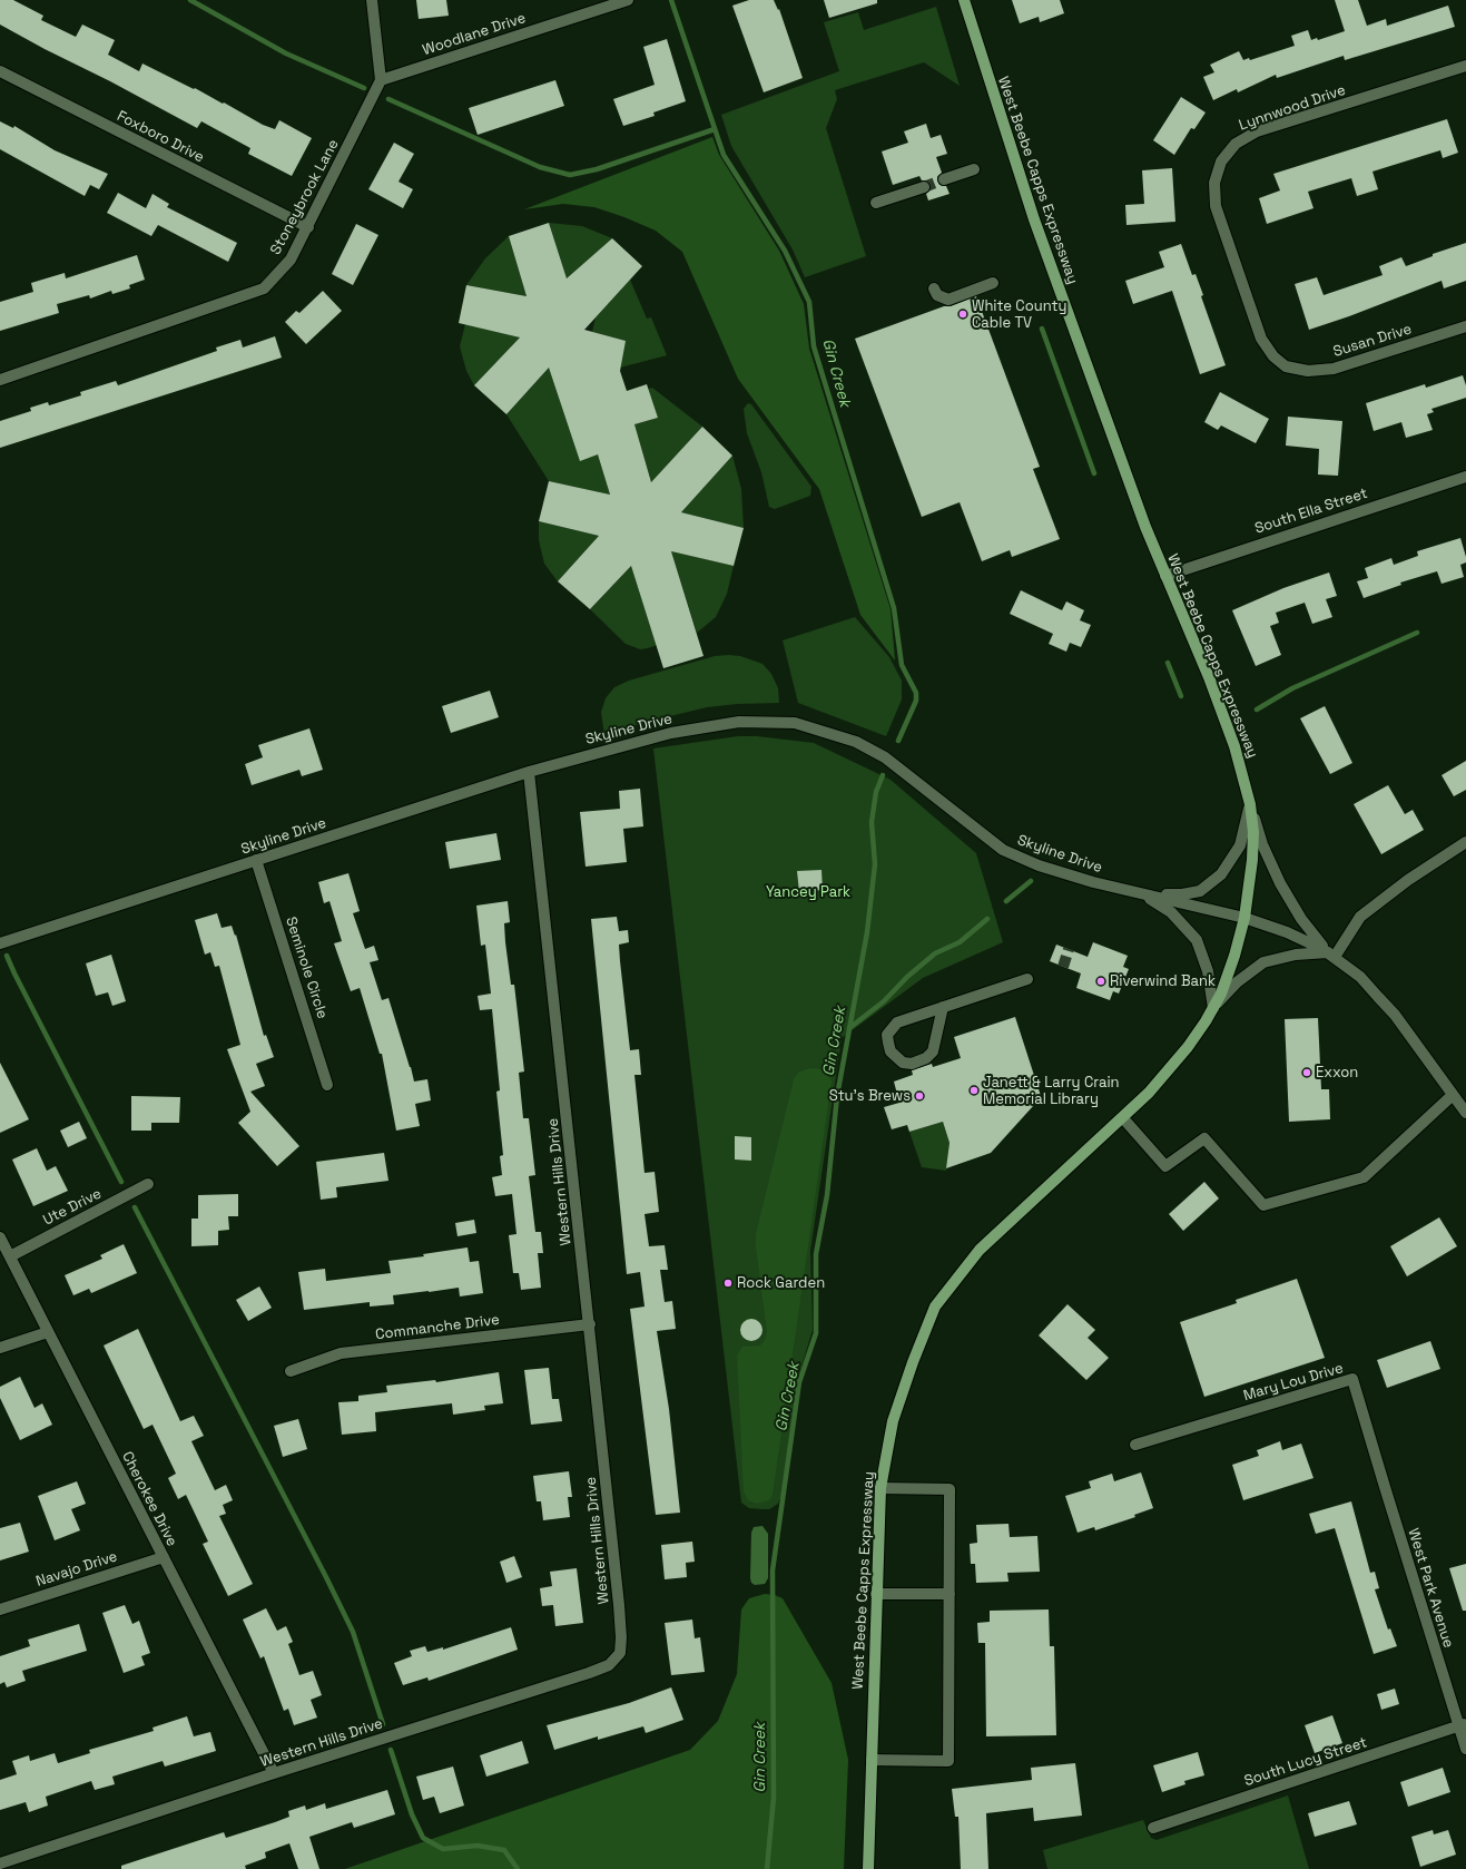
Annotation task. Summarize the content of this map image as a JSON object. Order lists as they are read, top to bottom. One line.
{"streets":{"main road":["West Beebe Capps Expressway"],"street":["Woodlane Drive","Lynnwood Drive","Foxboro Drive","Stoneybrook Lane","Susan Drive","South Ella Street","Skyline Drive","Seminole Circle","Western Hills Drive","Ute Drive","Commanche Drive","Mary Lou Drive","Cherokee Drive","Navajo Drive","West Park Avenue","South Lucy Street"]},"crossings":[["Woodlane Drive","Stoneybrook Lane"],["Lynnwood Drive","Susan Drive"],["Foxboro Drive","Stoneybrook Lane"],["West Beebe Capps Expressway","South Ella Street"],["West Beebe Capps Expressway","Skyline Drive"],["Skyline Drive","Seminole Circle"],["Skyline Drive","Western Hills Drive"],["Western Hills Drive","Commanche Drive"],["Western Hills Drive","Cherokee Drive"],["Ute Drive","Cherokee Drive"],["Mary Lou Drive","West Park Avenue"],["Cherokee Drive","Navajo Drive"],["West Park Avenue","South Lucy Street"]],"water":["Gin Creek"],"parks":["Yancey Park"],"places":["White County Cable TV","Riverwind Bank","Exxon","Janett & Larry Crain Memorial Library","Stu’s Brews","Rock Garden"]}
